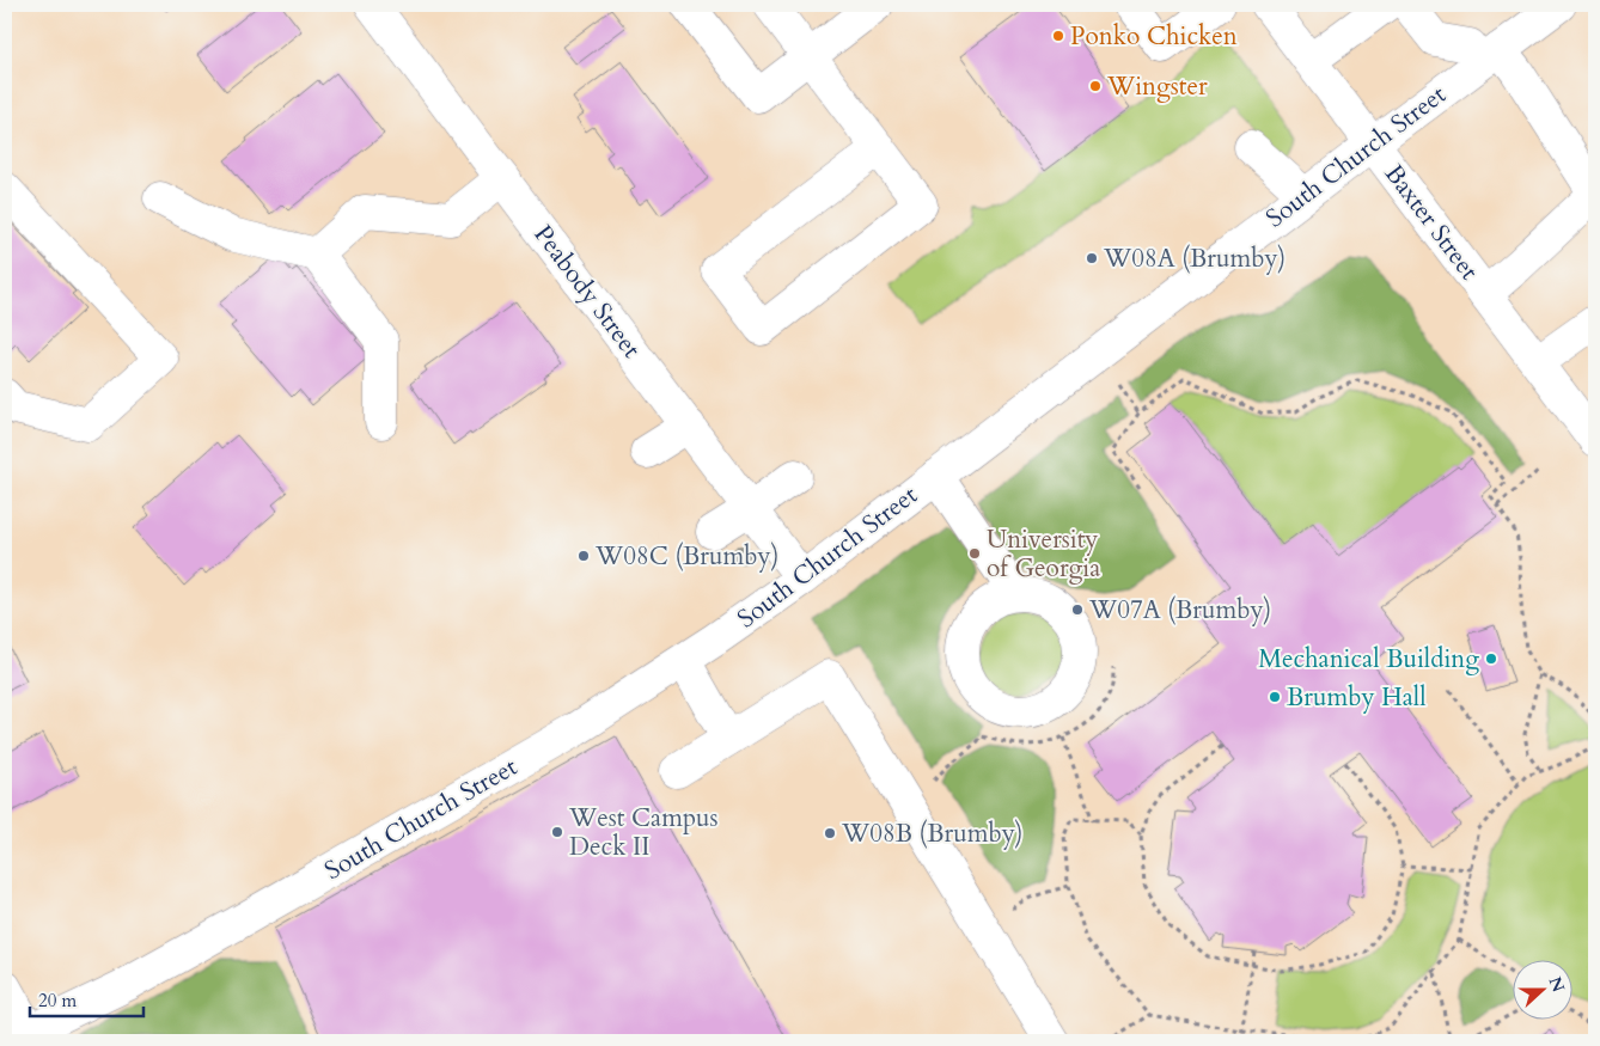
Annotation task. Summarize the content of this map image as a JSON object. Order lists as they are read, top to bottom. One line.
{"streets":{"street":["South Church Street","Baxter Street","Peabody Street"]},"crossings":[["South Church Street","Baxter Street"],["South Church Street","Peabody Street"]],"places":["Ponko Chicken","Wingster","W08A (Brumby)","University of Georgia","W08C (Brumby)","W07A (Brumby)","Mechanical Building","Brumby Hall","West Campus Deck II","W08B (Brumby)"],"scale_bar":"20 m","north":"right"}
